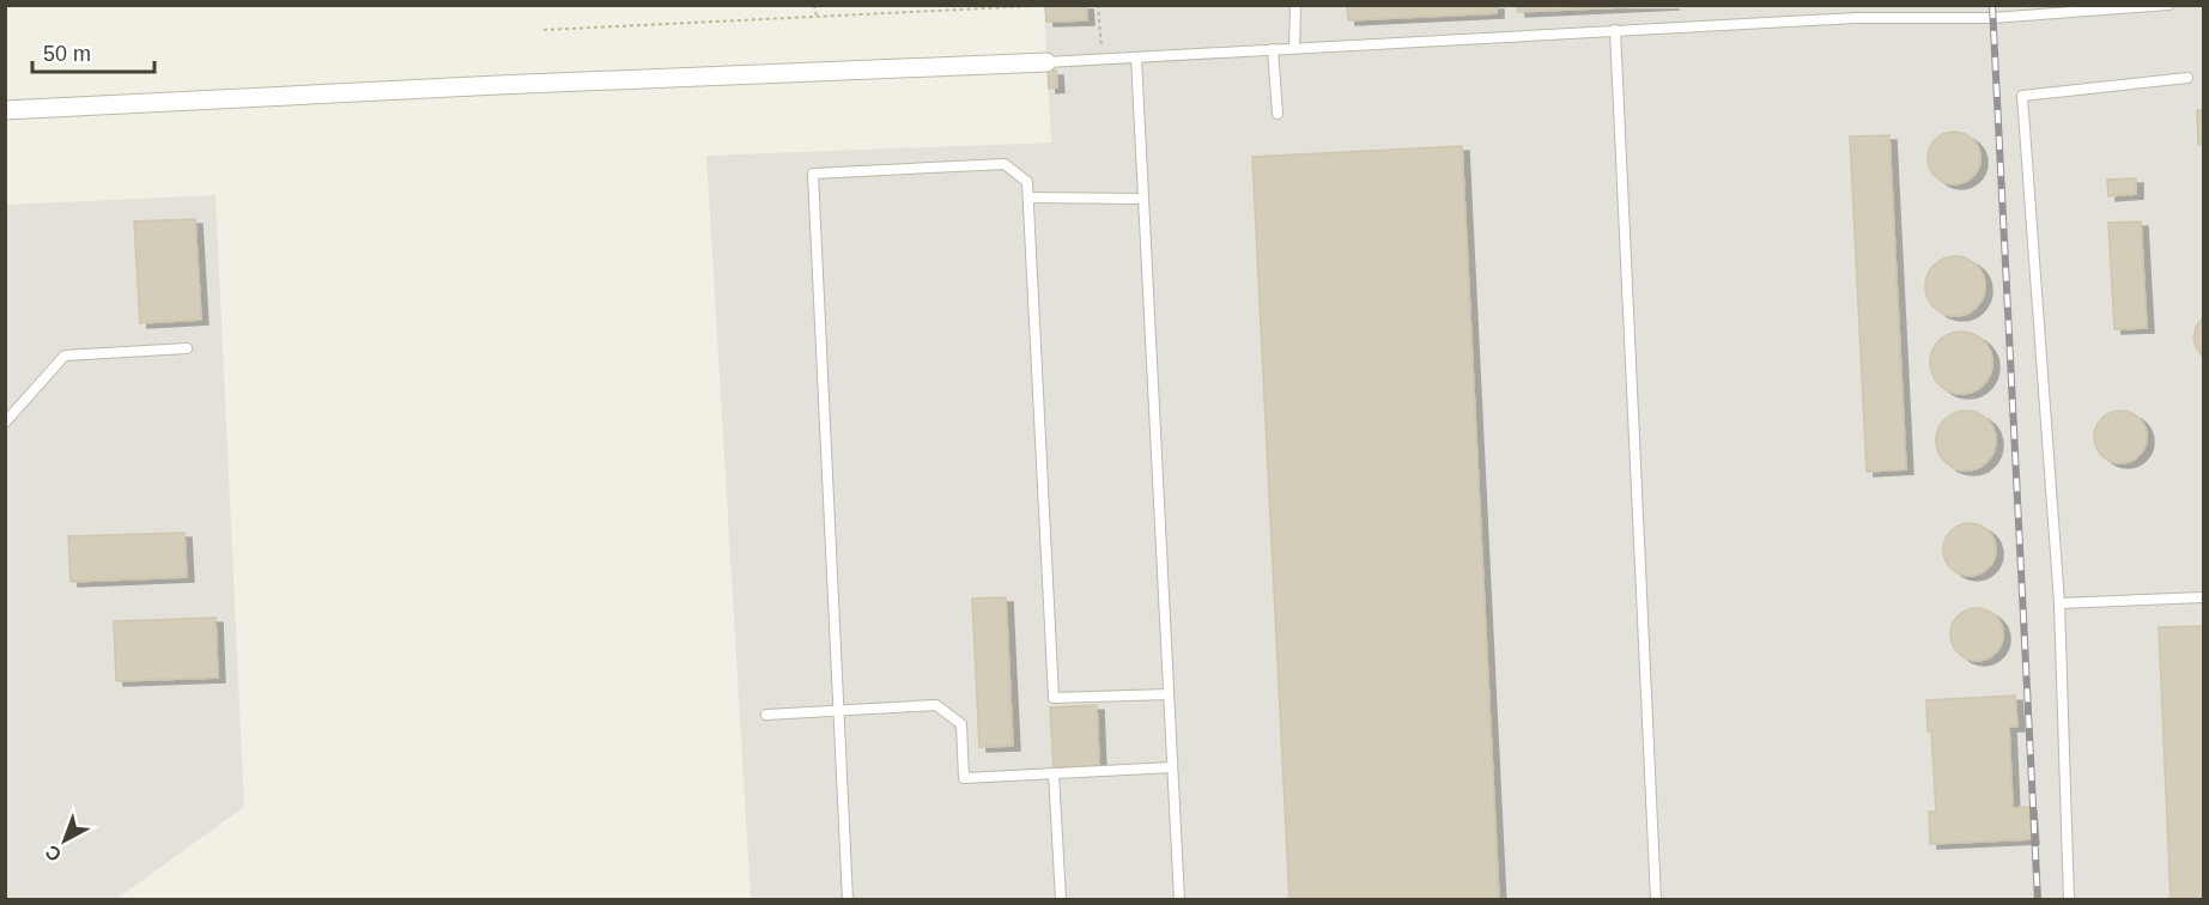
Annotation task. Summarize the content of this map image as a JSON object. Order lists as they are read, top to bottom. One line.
{"scale_bar":"50 m","north":"bottom left"}
